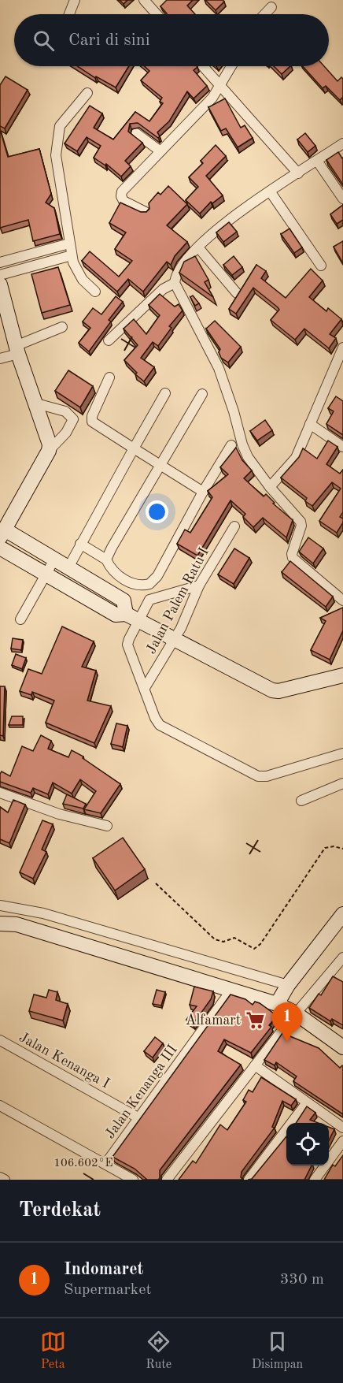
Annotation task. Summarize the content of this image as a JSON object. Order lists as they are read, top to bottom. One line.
{"streets":{"street":["Jalan Palem Ratu I","Jalan Kenanga I","Jalan Kenanga III"]},"crossings":[["Jalan Kenanga I","Jalan Kenanga III"]],"places":{"supermarket":["Alfamart"]},"page":{"search":"Cari di sini","pins":"1","heading":"Terdekat","list":[{"mark":"1","name":"Indomaret","note":"Supermarket","value":"330 m"}],"nav":["Peta","Rute","Disimpan"]},"coordinates":["106.602°E"]}
